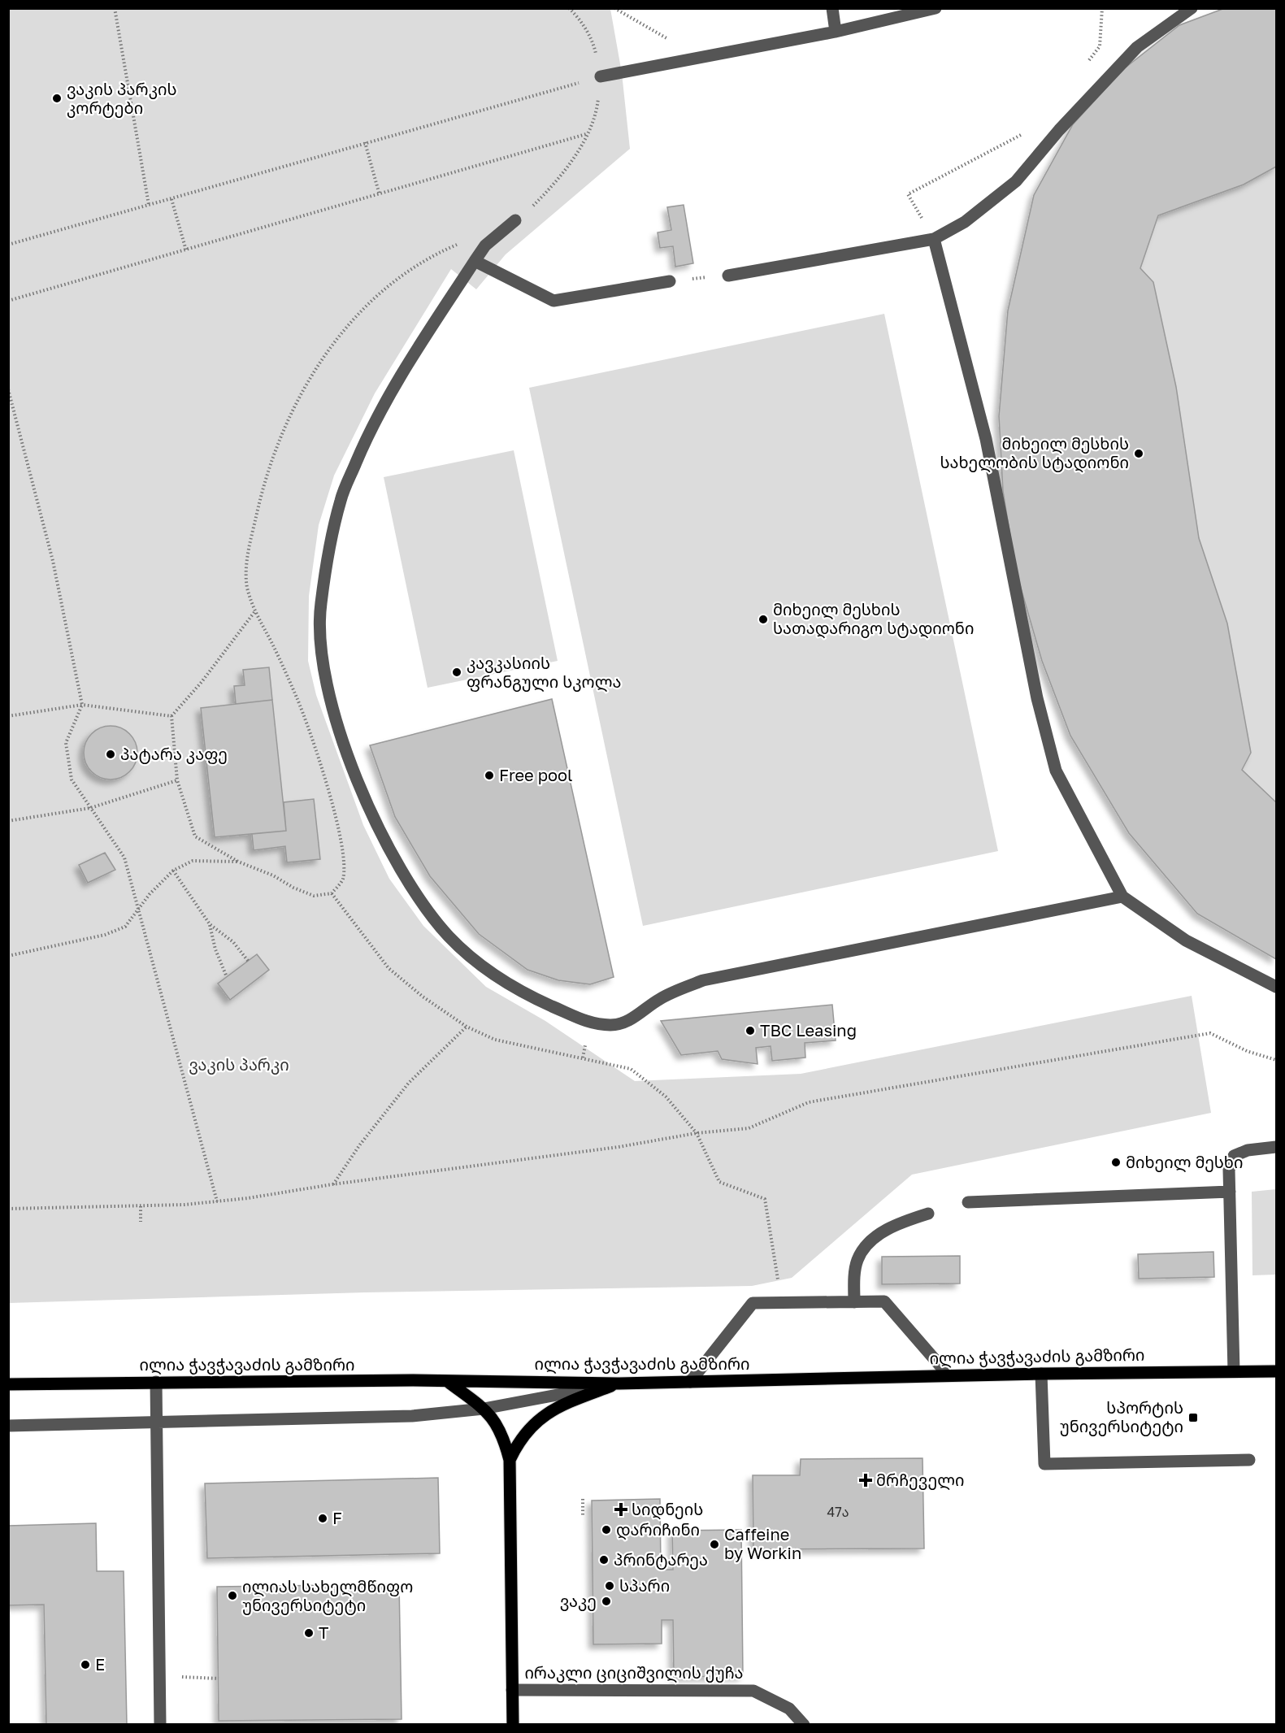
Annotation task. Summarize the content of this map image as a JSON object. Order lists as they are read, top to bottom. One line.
{"streets":{"main road":["ილია ჭავჭავაძის გამზირი"],"street":["ირაკლი ციციშვილის ქუჩა"]},"parks":["ვაკის პარკი"],"places":{"other":["ვაკის პარკის კორტები","მიხეილ მესხის სახელობის სტადიონი","მიხეილ მესხის სათადარიგო სტადიონი","კავკასიის ფრანგული სკოლა","პატარა კაფე","Free pool","TBC Leasing","მიხეილ მესხი","F","დარიჩინი","Caffeine by Workin","პრინტარეა","სპარი","ილიას სახელმწიფო უნივერსიტეტი","ვაკე","T","E"],"transit":["სპორტის უნივერსიტეტი"],"health":["მრჩეველი","სიდნეის"]},"house_numbers":["47ა"]}
